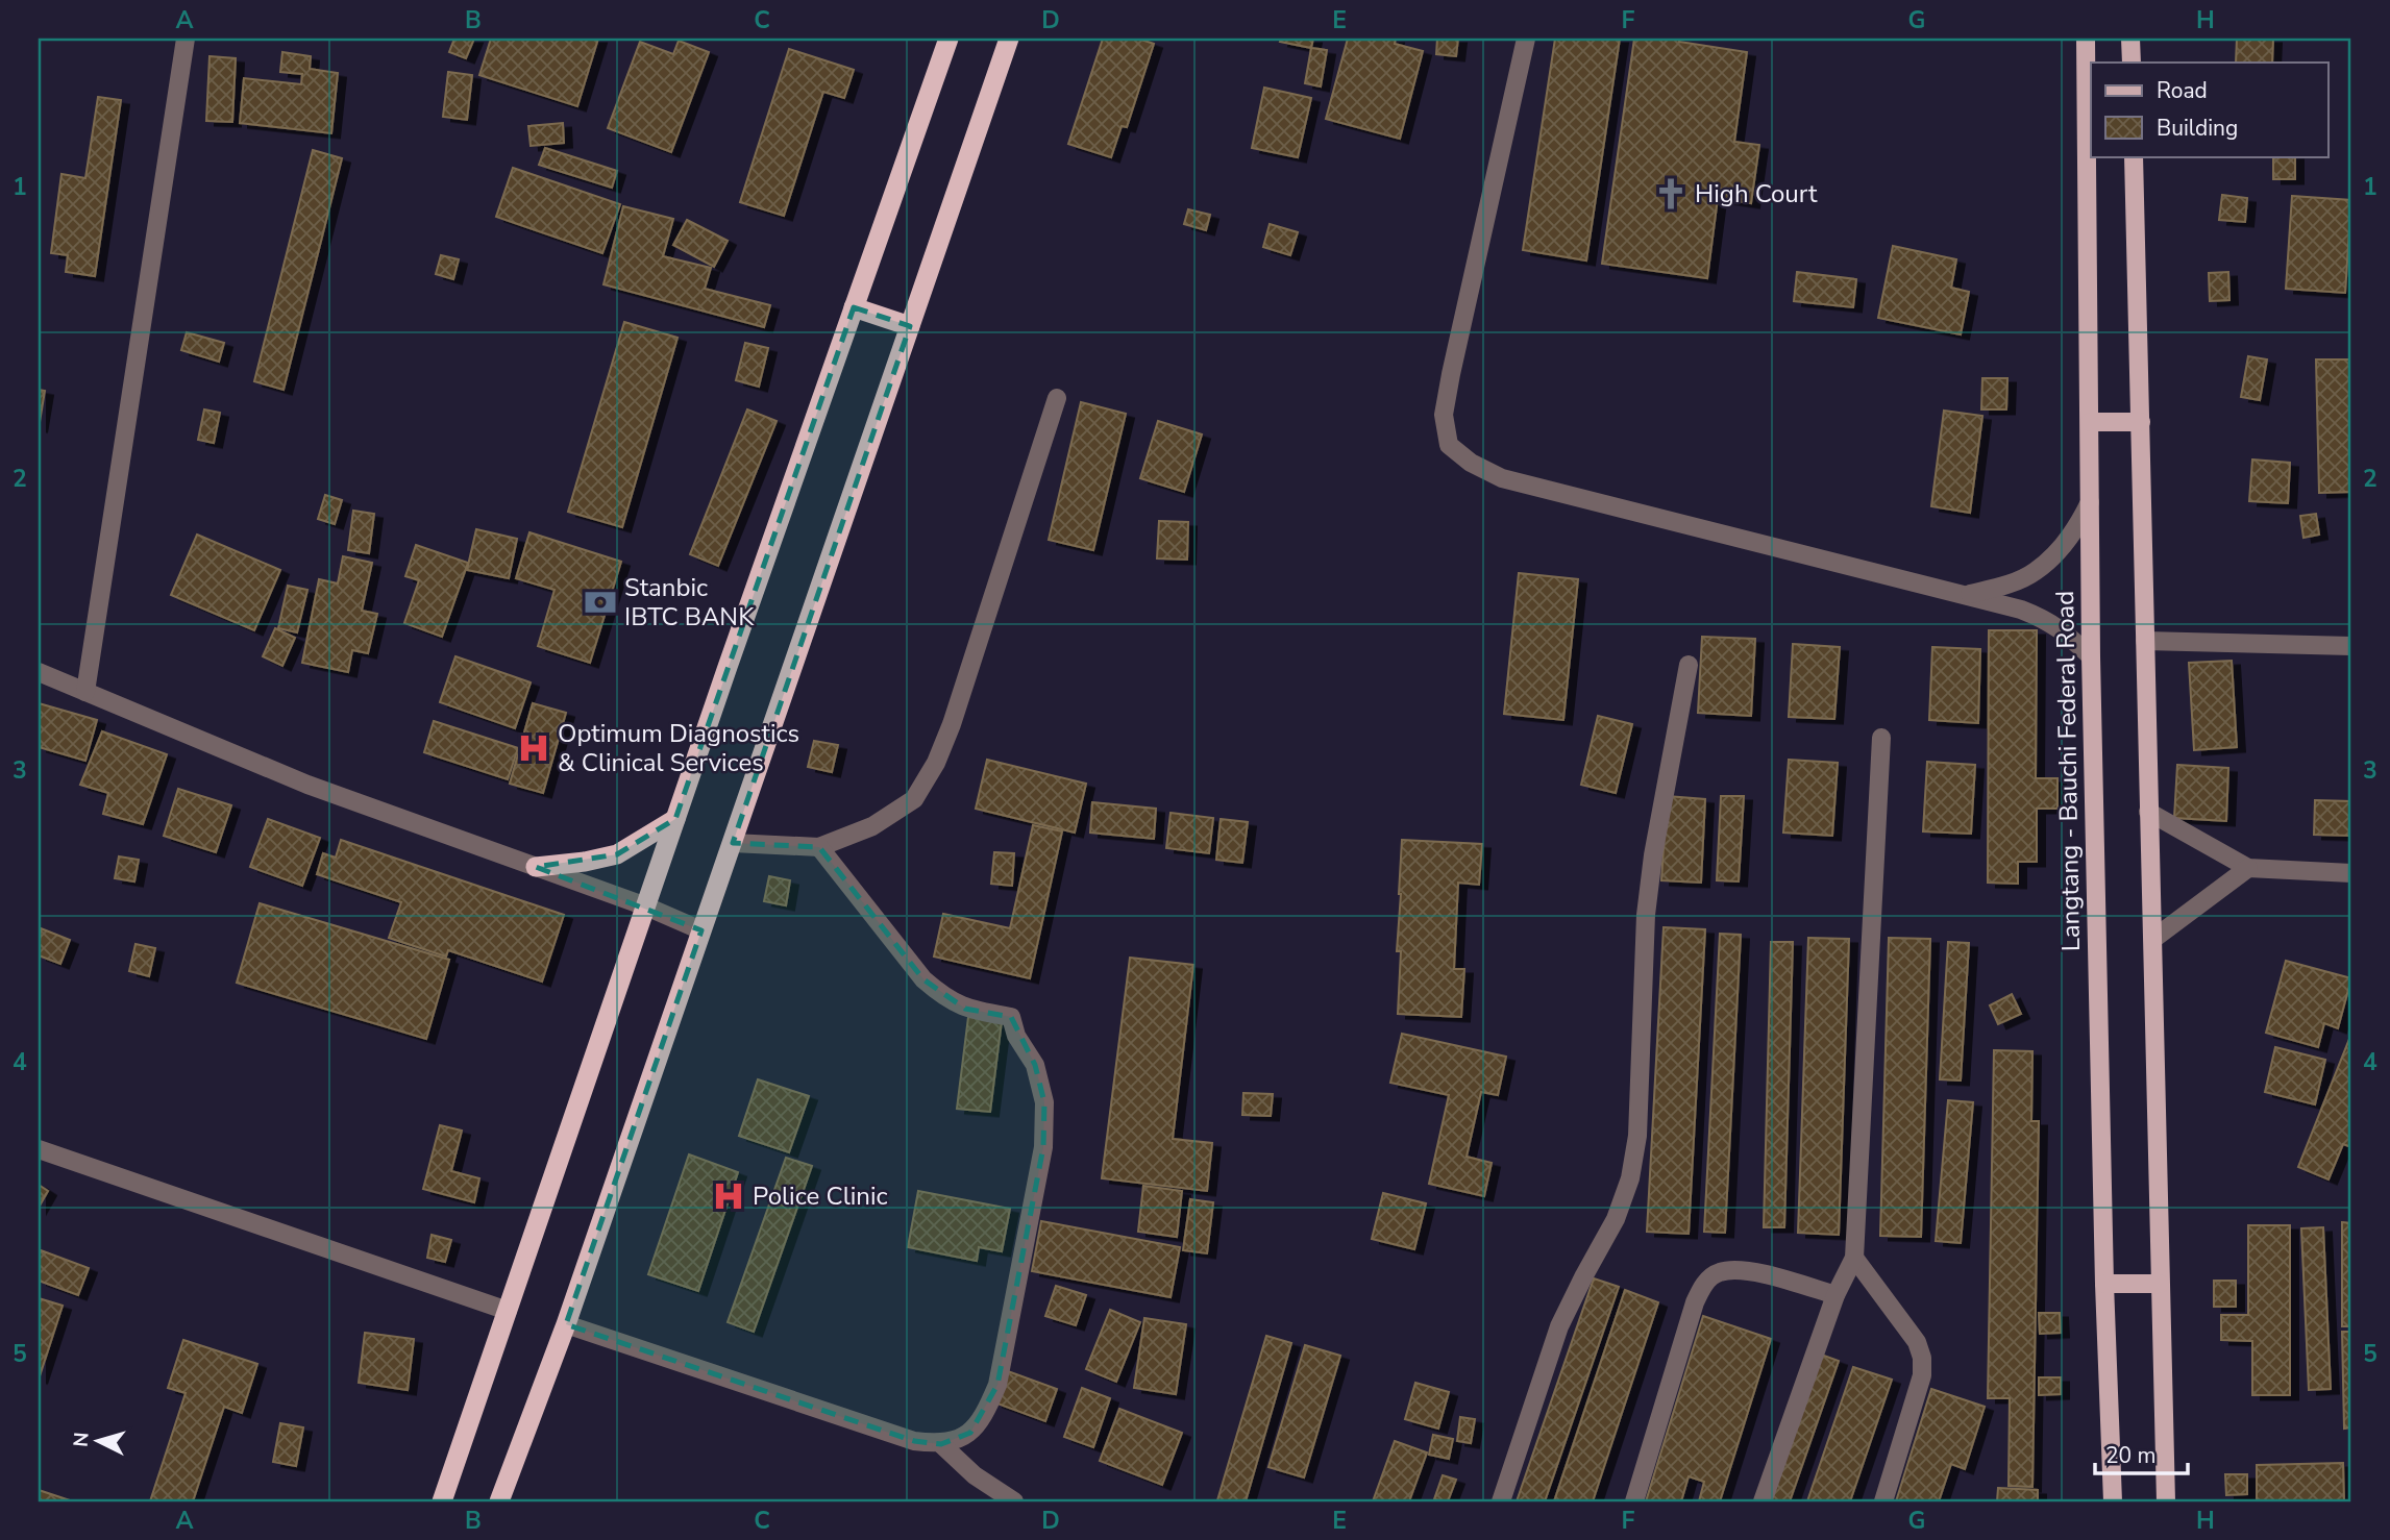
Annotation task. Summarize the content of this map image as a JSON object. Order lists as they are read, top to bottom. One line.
{"streets":{"main road":["Langtang - Bauchi Federal Road"]},"places":{"church":["High Court"],"bank":["Stanbic IBTC BANK"],"hospital":["Optimum Diagnostics & Clinical Services","Police Clinic"]},"legend":["Road","Building"],"scale_bar":"20 m","north":"left","grid":{"columns":["A","B","C","D","E","F","G","H"],"rows":["1","2","3","4","5"]}}
